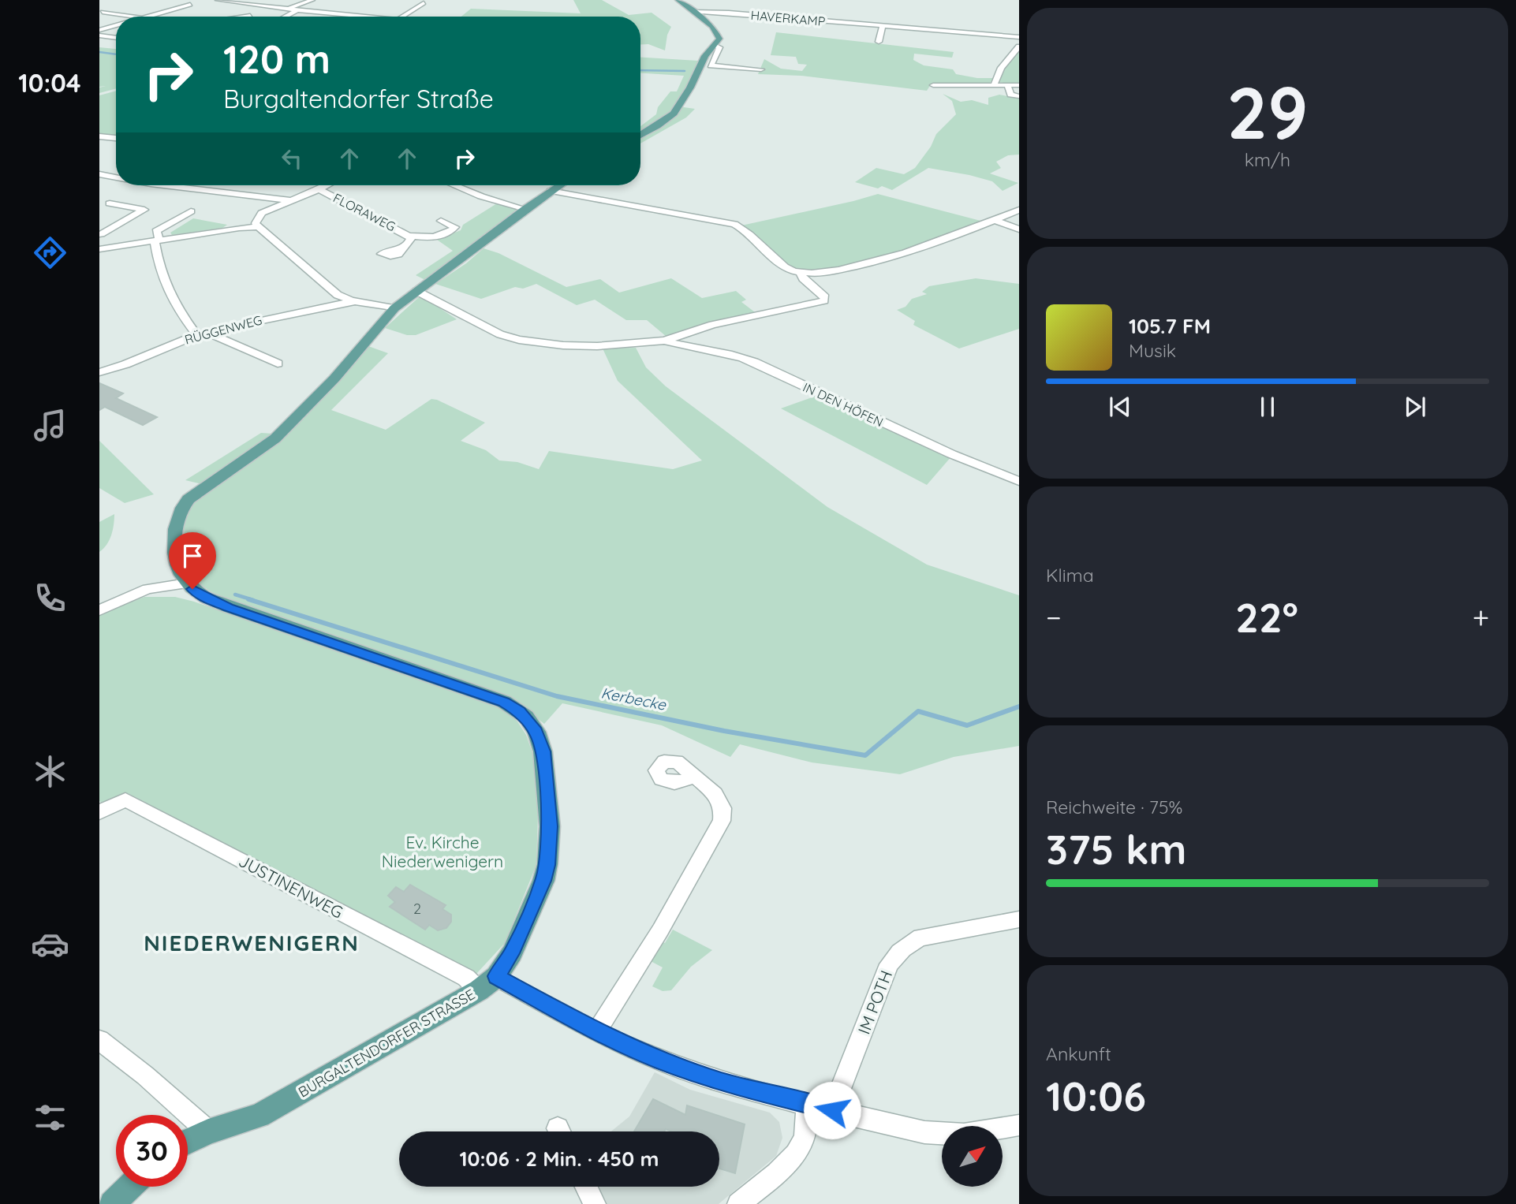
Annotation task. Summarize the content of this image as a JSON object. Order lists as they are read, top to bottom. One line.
{"streets":{"main road":["BURGALTENDORFER STRASSE"],"street":["HAVERKAMP","FLORAWEG","RÜGGENWEG","IN DEN HÖFEN","JUSTINENWEG","IM POTH"]},"crossings":[["JUSTINENWEG","BURGALTENDORFER STRASSE"]],"districts":["NIEDERWENIGERN"],"water":["Kerbecke"],"parks":["Ev. Kirche Niederwenigern"],"house_numbers":["2"],"north":"top right","page":{"tabs":"10:04","tile":[["29","km/h"],"Klima",["Reichweite · 75%","375 km"],["Ankunft","10:06"]],"turn":["120 m","Burgaltendorfer Straße"],"song":["105.7 FM","Musik"],"heat":["−","22°","+"],"limit":"30","trip":"10:06 · 2 Min. · 450 m"}}
